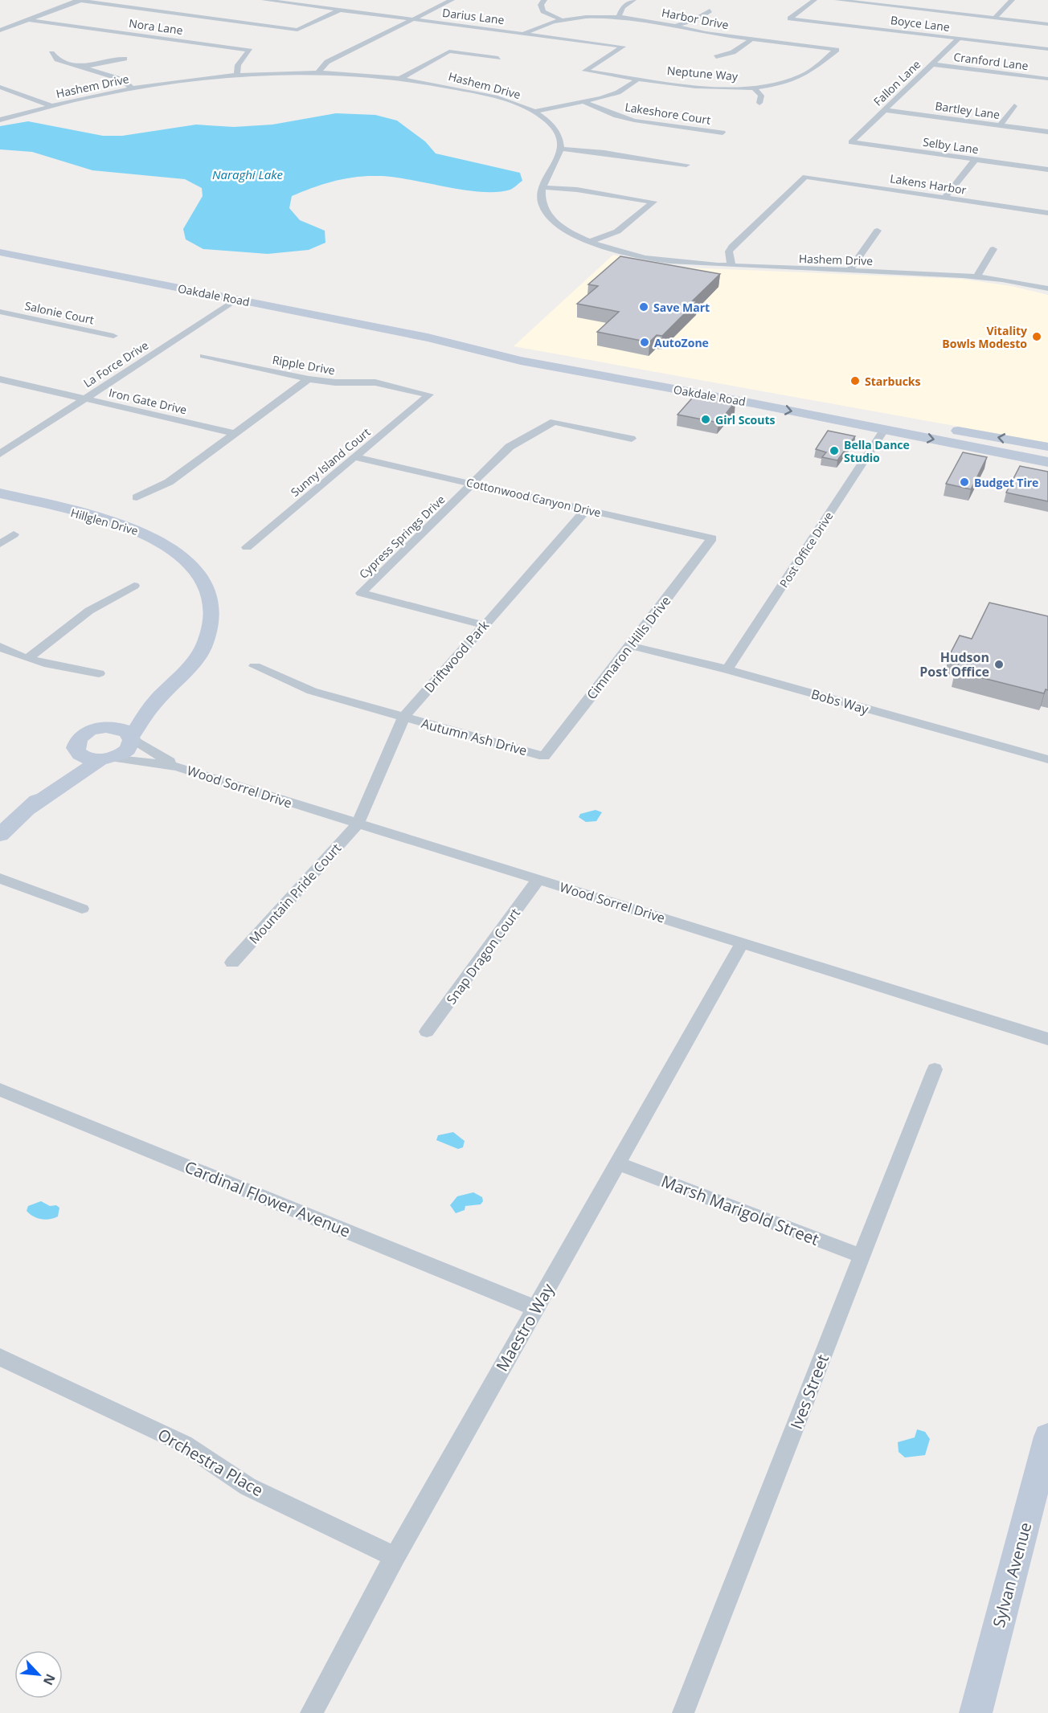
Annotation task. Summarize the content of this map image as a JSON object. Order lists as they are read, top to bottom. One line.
{"streets":{"main road":["Oakdale Road","Hillglen Drive","Sylvan Avenue"],"street":["Darius Lane","Harbor Drive","Boyce Lane","Nora Lane","Cranford Lane","Neptune Way","Fallon Lane","Hashem Drive","Bartley Lane","Lakeshore Court","Selby Lane","Lakens Harbor","Salonie Court","La Force Drive","Ripple Drive","Iron Gate Drive","Sunny Island Court","Cottonwood Canyon Drive","Cypress Springs Drive","Post Office Drive","Cimmaron Hills Drive","Driftwood Park","Bobs Way","Autumn Ash Drive","Wood Sorrel Drive","Mountain Pride Court","Snap Dragon Court","Cardinal Flower Avenue","Marsh Marigold Street","Maestro Way","Ives Street","Orchestra Place"]},"crossings":[["Darius Lane","Harbor Drive"],["Darius Lane","Neptune Way"],["Harbor Drive","Neptune Way"],["Boyce Lane","Fallon Lane"],["Nora Lane","Hashem Drive"],["Cranford Lane","Fallon Lane"],["Fallon Lane","Bartley Lane"],["Fallon Lane","Selby Lane"],["Hashem Drive","Lakens Harbor"],["Oakdale Road","La Force Drive"],["Oakdale Road","Post Office Drive"],["La Force Drive","Iron Gate Drive"],["Ripple Drive","Sunny Island Court"],["Sunny Island Court","Cottonwood Canyon Drive"],["Cottonwood Canyon Drive","Cypress Springs Drive"],["Cottonwood Canyon Drive","Cimmaron Hills Drive"],["Cottonwood Canyon Drive","Driftwood Park"],["Hillglen Drive","Wood Sorrel Drive"],["Cypress Springs Drive","Driftwood Park"],["Post Office Drive","Bobs Way"],["Cimmaron Hills Drive","Bobs Way"],["Cimmaron Hills Drive","Autumn Ash Drive"],["Driftwood Park","Autumn Ash Drive"],["Driftwood Park","Wood Sorrel Drive"],["Driftwood Park","Mountain Pride Court"],["Wood Sorrel Drive","Mountain Pride Court"],["Wood Sorrel Drive","Snap Dragon Court"],["Wood Sorrel Drive","Maestro Way"],["Cardinal Flower Avenue","Maestro Way"],["Marsh Marigold Street","Maestro Way"],["Marsh Marigold Street","Ives Street"],["Maestro Way","Orchestra Place"]],"water":["Naraghi Lake"],"places":["Save Mart","Vitality Bowls Modesto","AutoZone","Starbucks","Girl Scouts","Bella Dance Studio","Budget Tire","Hudson Post Office"],"north":"bottom right"}
